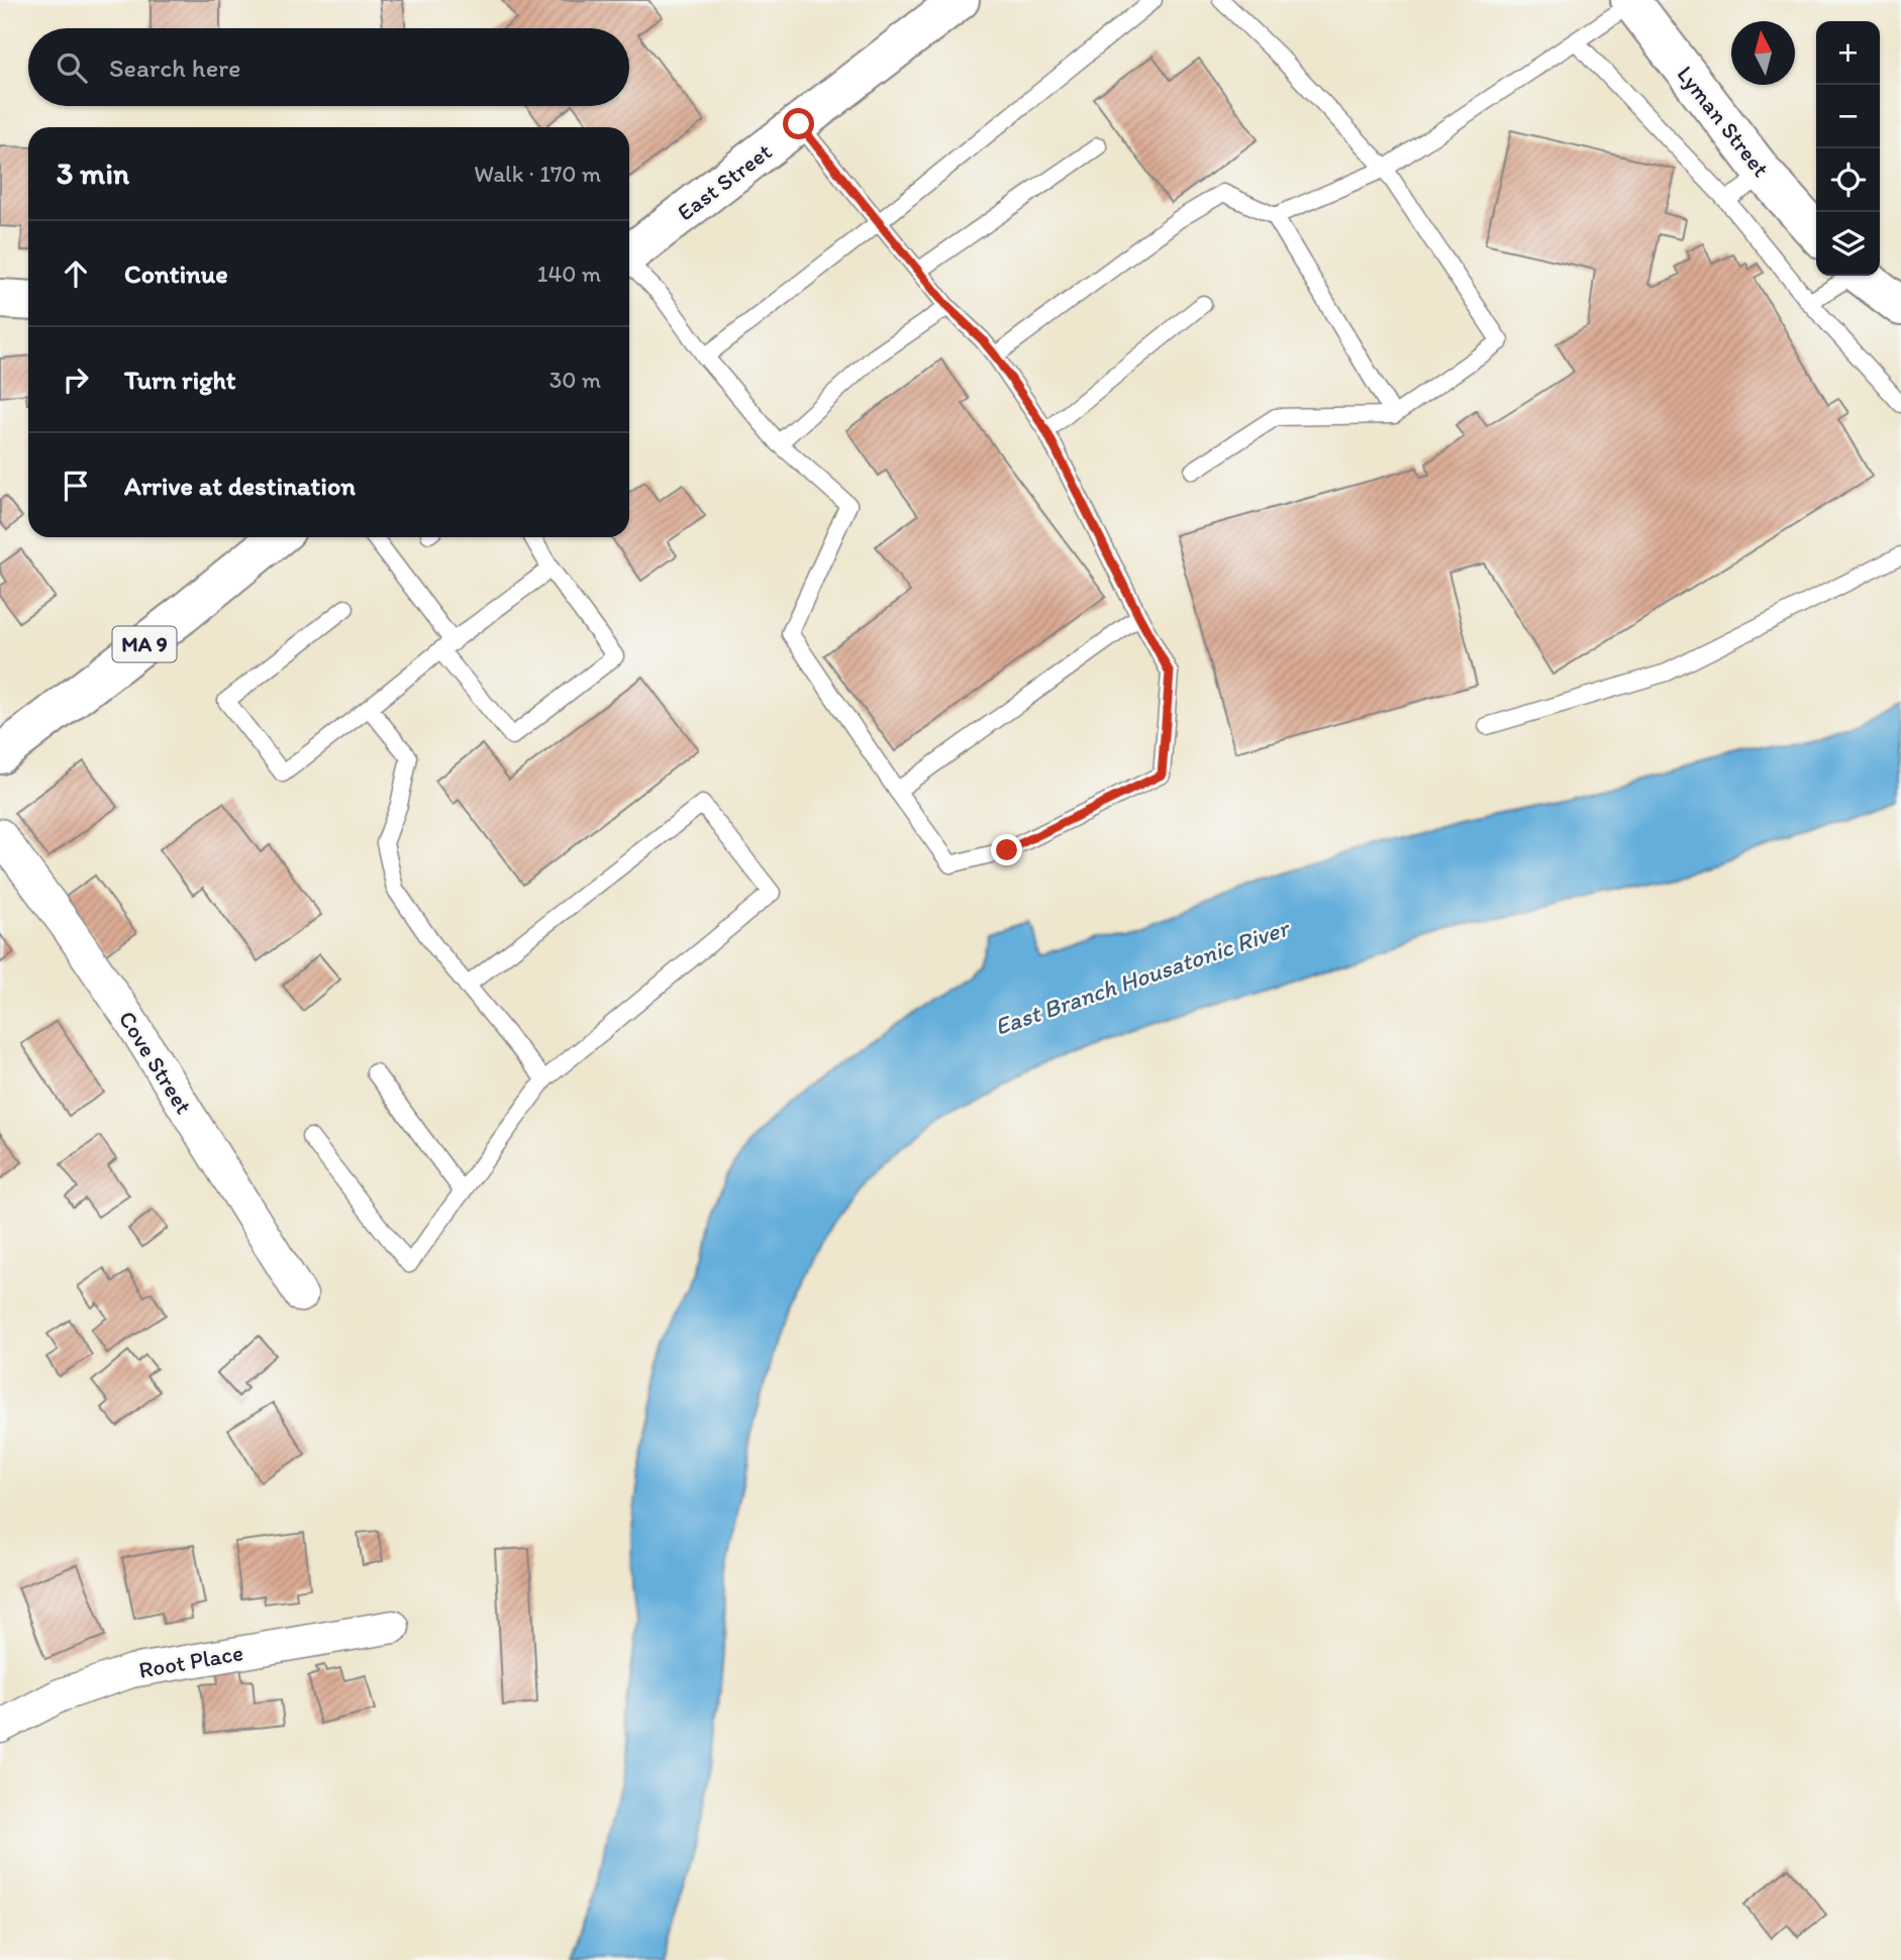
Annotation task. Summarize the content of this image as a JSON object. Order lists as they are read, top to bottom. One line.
{"streets":{"main road":["Lyman Street","East Street","MA 9"],"street":["Cove Street","Root Place"]},"water":["East Branch Housatonic River"],"north":"top","page":{"map_buttons":["+","−"],"search":"Search here","heading":["3 min","Walk · 170 m"],"list":[["Continue","140 m"],["Turn right","30 m"],"Arrive at destination"]}}
